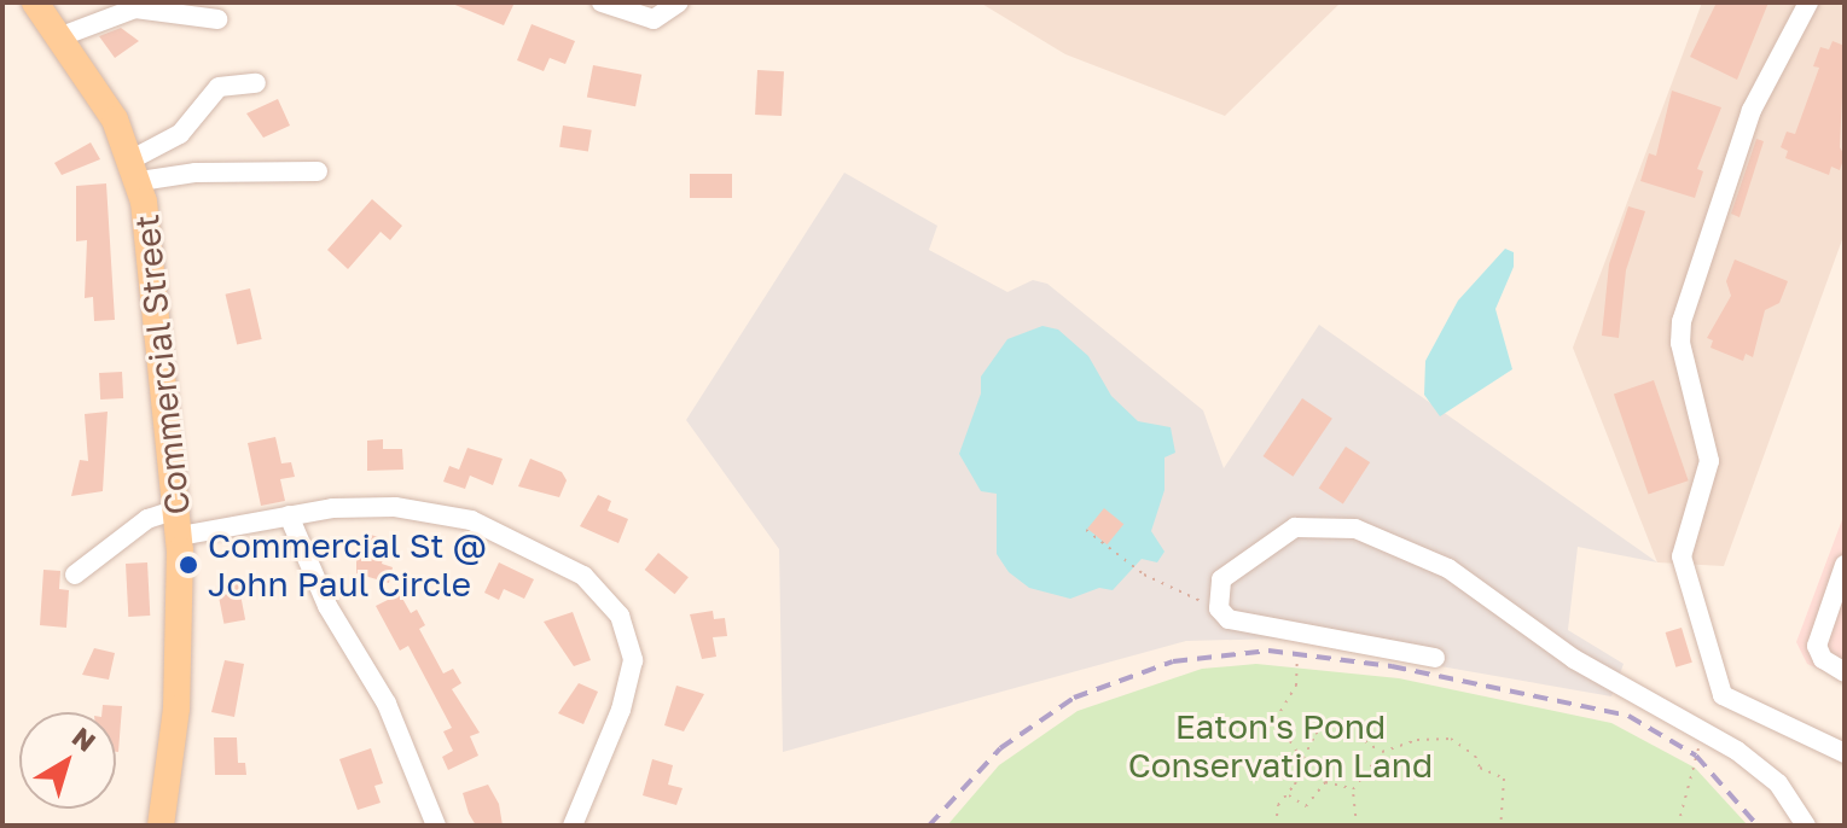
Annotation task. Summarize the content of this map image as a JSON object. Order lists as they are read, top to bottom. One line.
{"streets":{"main road":["Commercial Street"]},"parks":["Eaton's Pond Conservation Land"],"places":["Commercial St @ John Paul Circle"],"north":"top right"}
